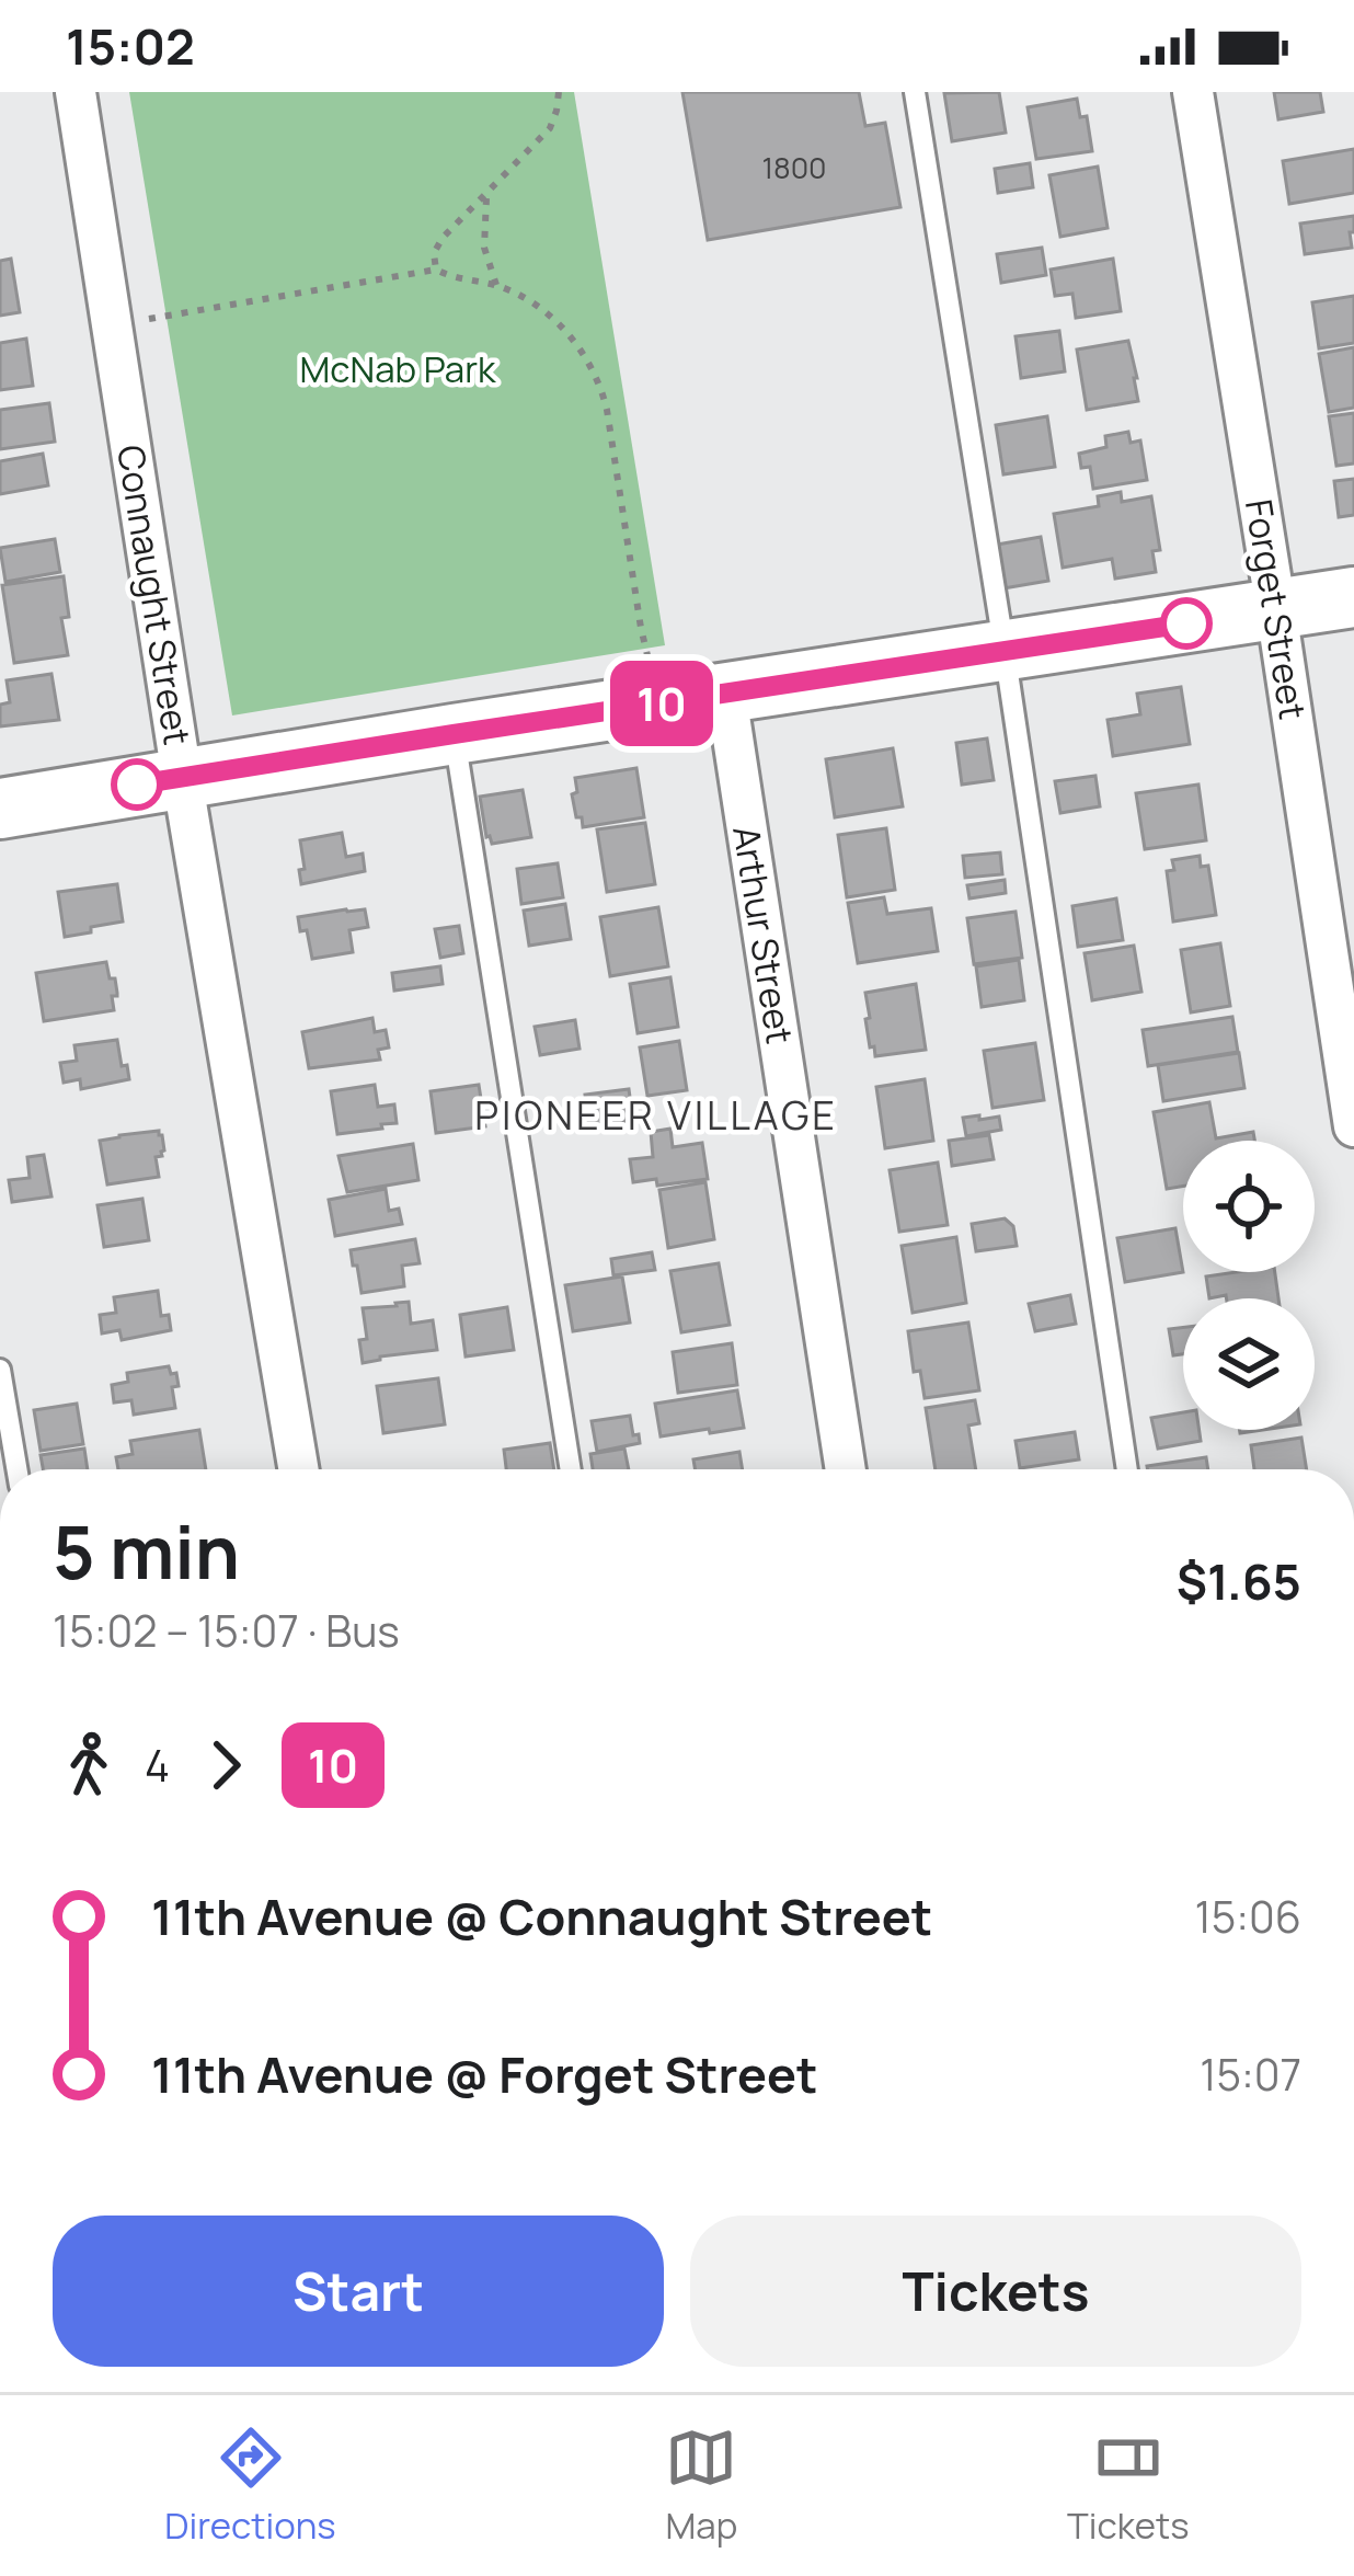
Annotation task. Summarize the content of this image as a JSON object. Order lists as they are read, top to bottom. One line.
{"streets":{"street":["Connaught Street","Forget Street","Arthur Street"]},"districts":["PIONEER VILLAGE"],"parks":["McNab Park"],"lines":["bus line 10"],"house_numbers":["1800"],"page":{"status":"15:02","on_map":"10","heading":["5 min","15:02 – 15:07 · Bus","$1.65"],"legs":["4","10"],"list":[{"name":"11th Avenue @ Connaught Street","value":"15:06"},{"name":"11th Avenue @ Forget Street","value":"15:07"}],"buttons":["Start","Tickets"],"tabs":["Directions","Map","Tickets"]}}
